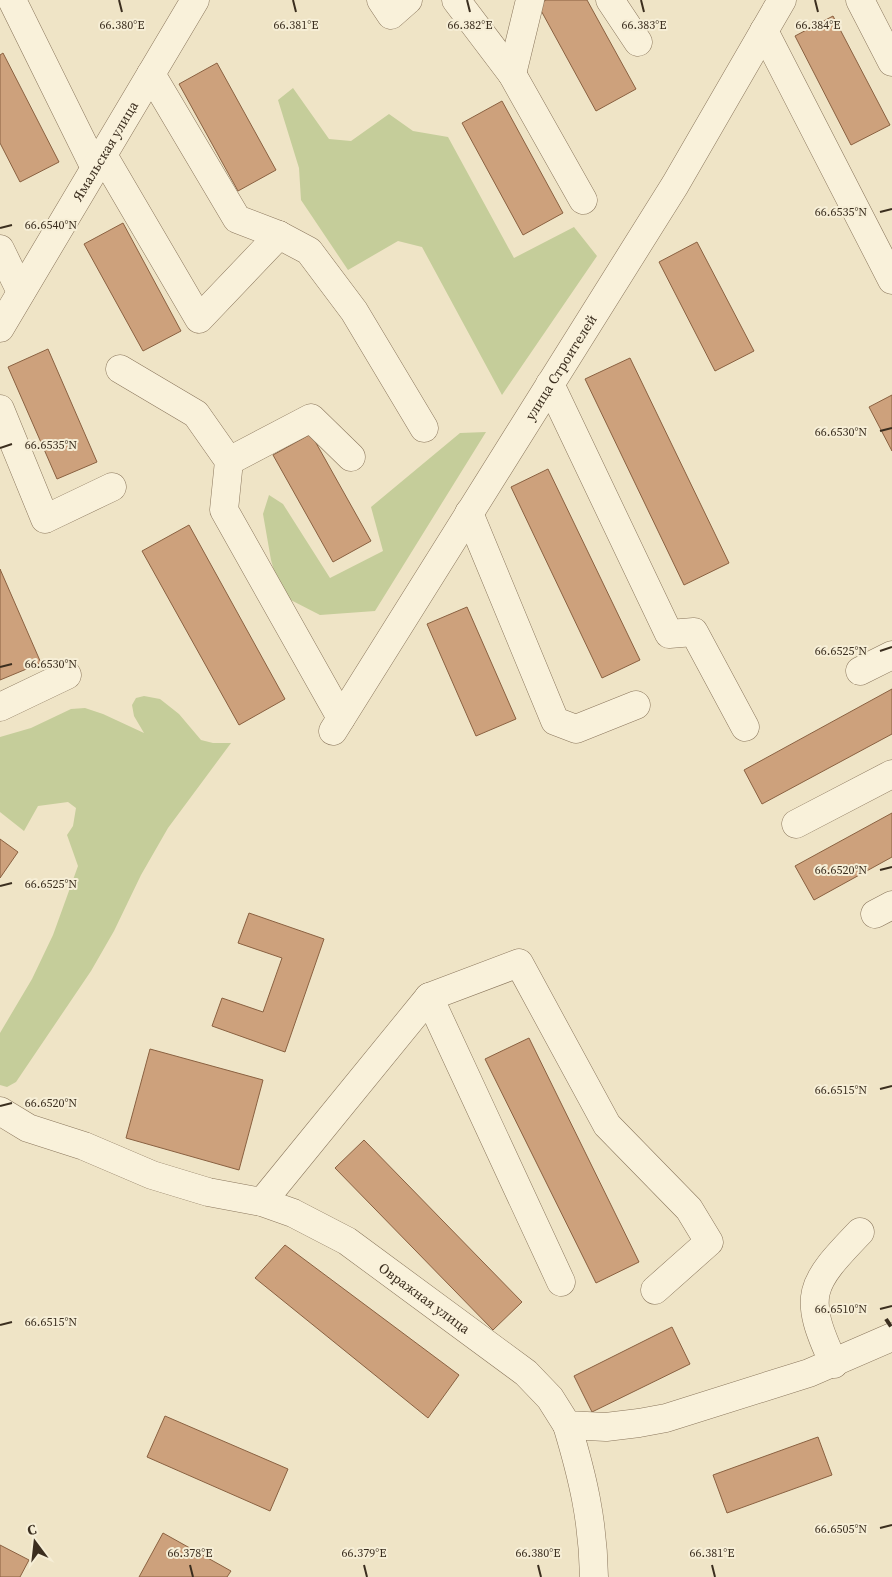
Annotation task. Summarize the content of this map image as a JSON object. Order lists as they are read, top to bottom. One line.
{"streets":{"street":["Ямальская улица","улица Строителей","Овражная улица"]},"north":"top","coordinates":["66.380°E","66.381°E","66.382°E","66.383°E","66.384°E","66.6535°N","66.6540°N","66.6530°N","66.6525°N","66.6520°N","66.6515°N","66.6510°N","66.6505°N","66.378°E","66.379°E"]}
